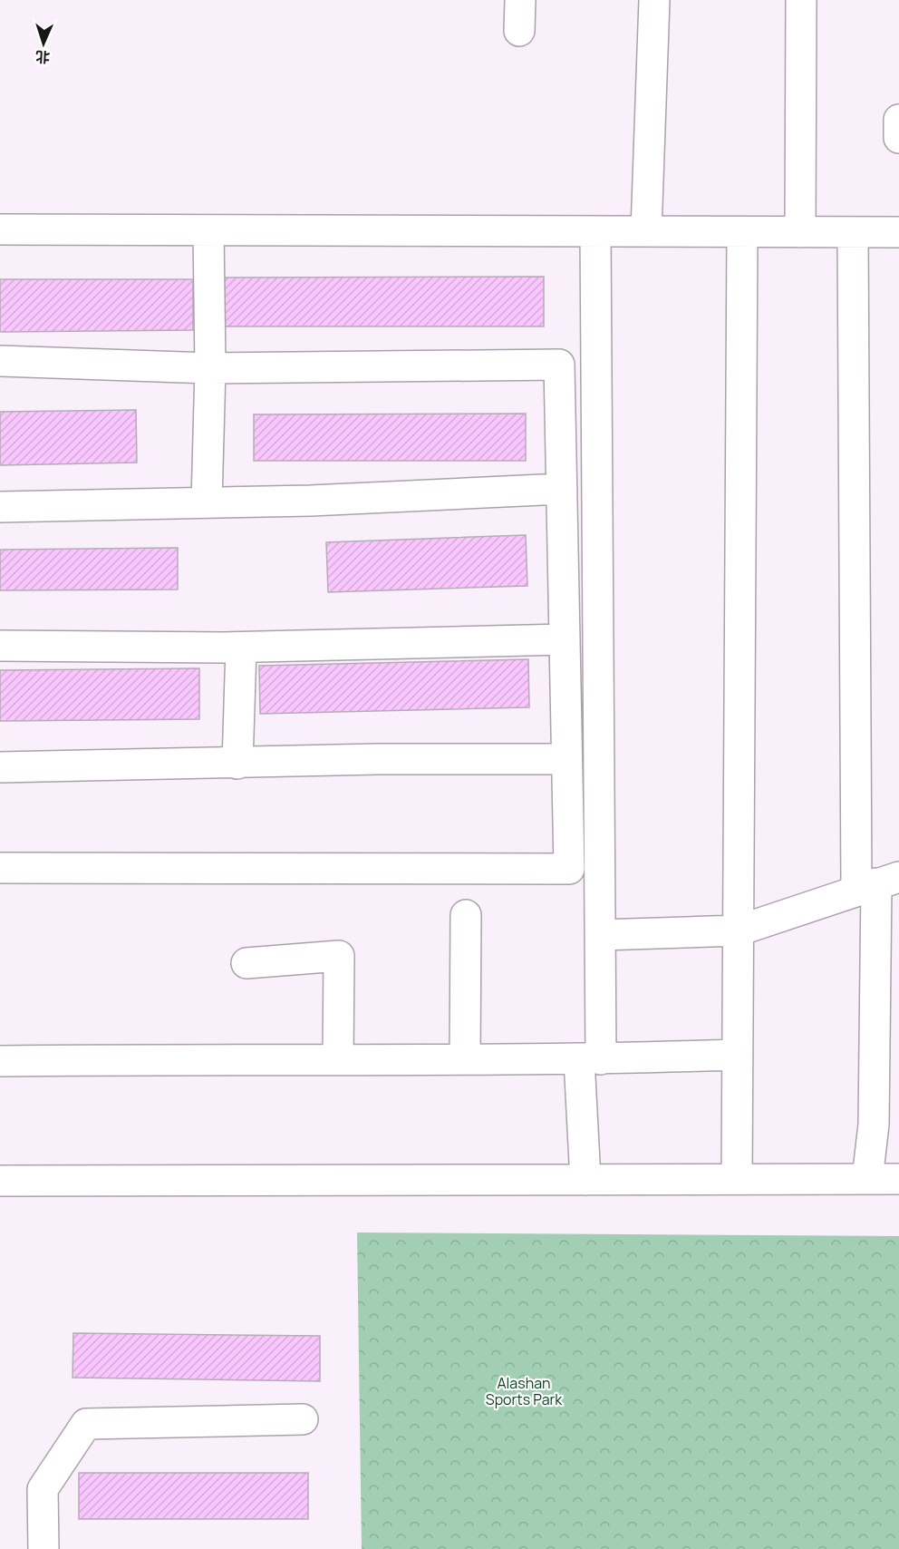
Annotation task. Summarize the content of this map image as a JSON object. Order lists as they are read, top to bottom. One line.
{"parks":["Alashan Sports Park"],"north":"bottom"}
